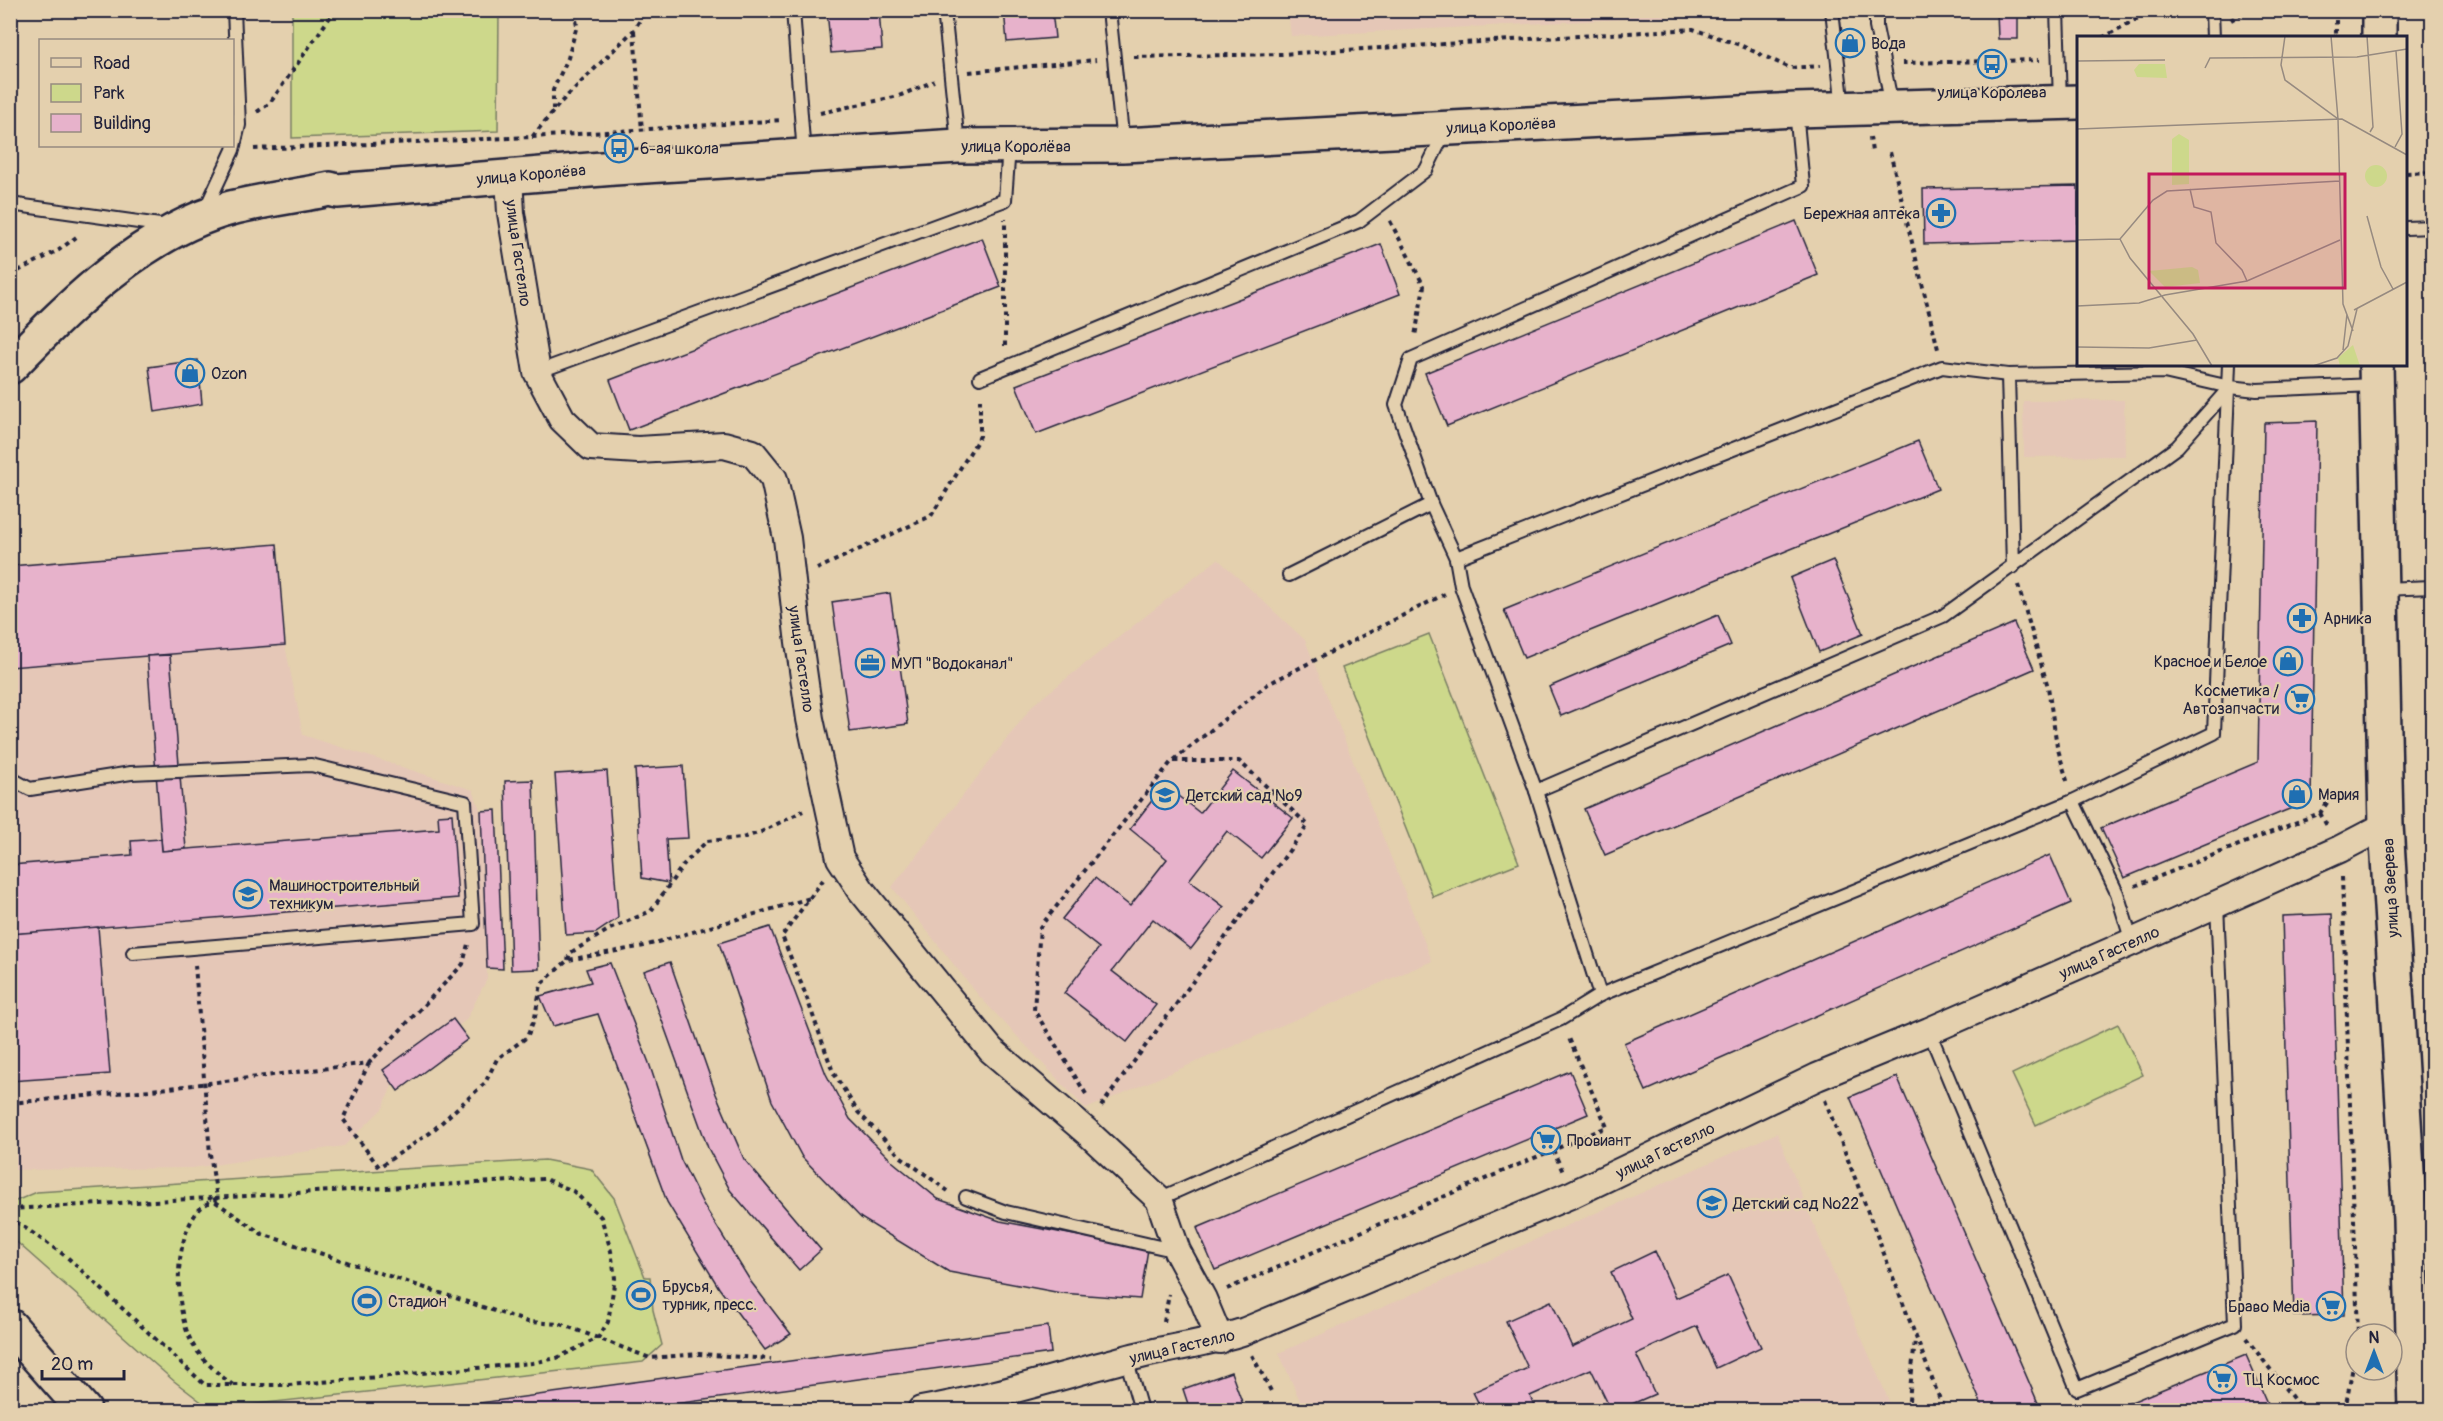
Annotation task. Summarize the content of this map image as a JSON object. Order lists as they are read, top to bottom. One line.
{"streets":{"main road":["улица Королёва","улица Зверева"],"street":["улица Гастелло"]},"crossings":[["улица Королёва","улица Гастелло"],["улица Гастелло","улица Зверева"]],"places":{"shop":["Вода","Ozon","Красное и Белое","Мария"],"bus stop":["улица Королева","6-ая школа"],"pharmacy":["Бережная аптека","Арника"],"office":["МУП \"Водоканал\""],"supermarket":["Косметика / Автозапчасти","Провиант","Браво Media","ТЦ Космос"],"school or university":["Детский сад №9","Машиностроительный техникум","Детский сад №22"],"sports":["Брусья, турник, пресс.","Стадион"]},"legend":["Road","Park","Building"],"scale_bar":"20 m","north":"top"}
